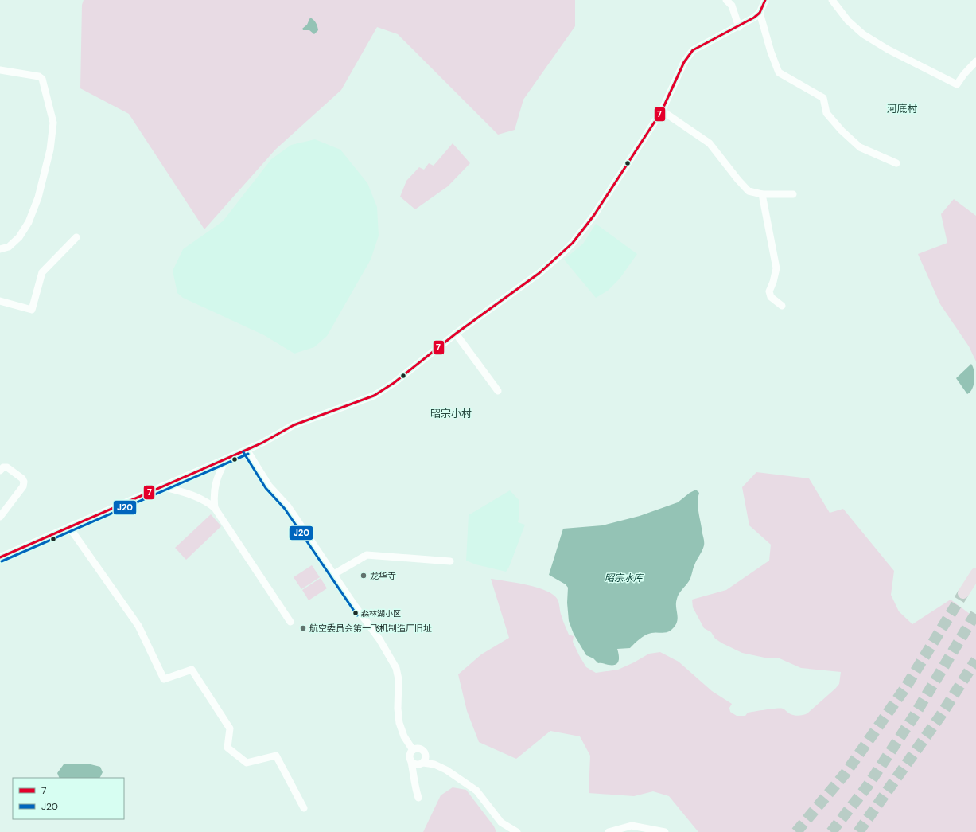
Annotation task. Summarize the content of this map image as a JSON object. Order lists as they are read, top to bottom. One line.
{"districts":["河底村","昭宗小村"],"water":["昭宗水库"],"places":["龙华寺","森林湖小区","航空委员会第一飞机制造厂旧址"],"lines":["transit line 7","transit line J20"],"legend":["7","J20"]}
